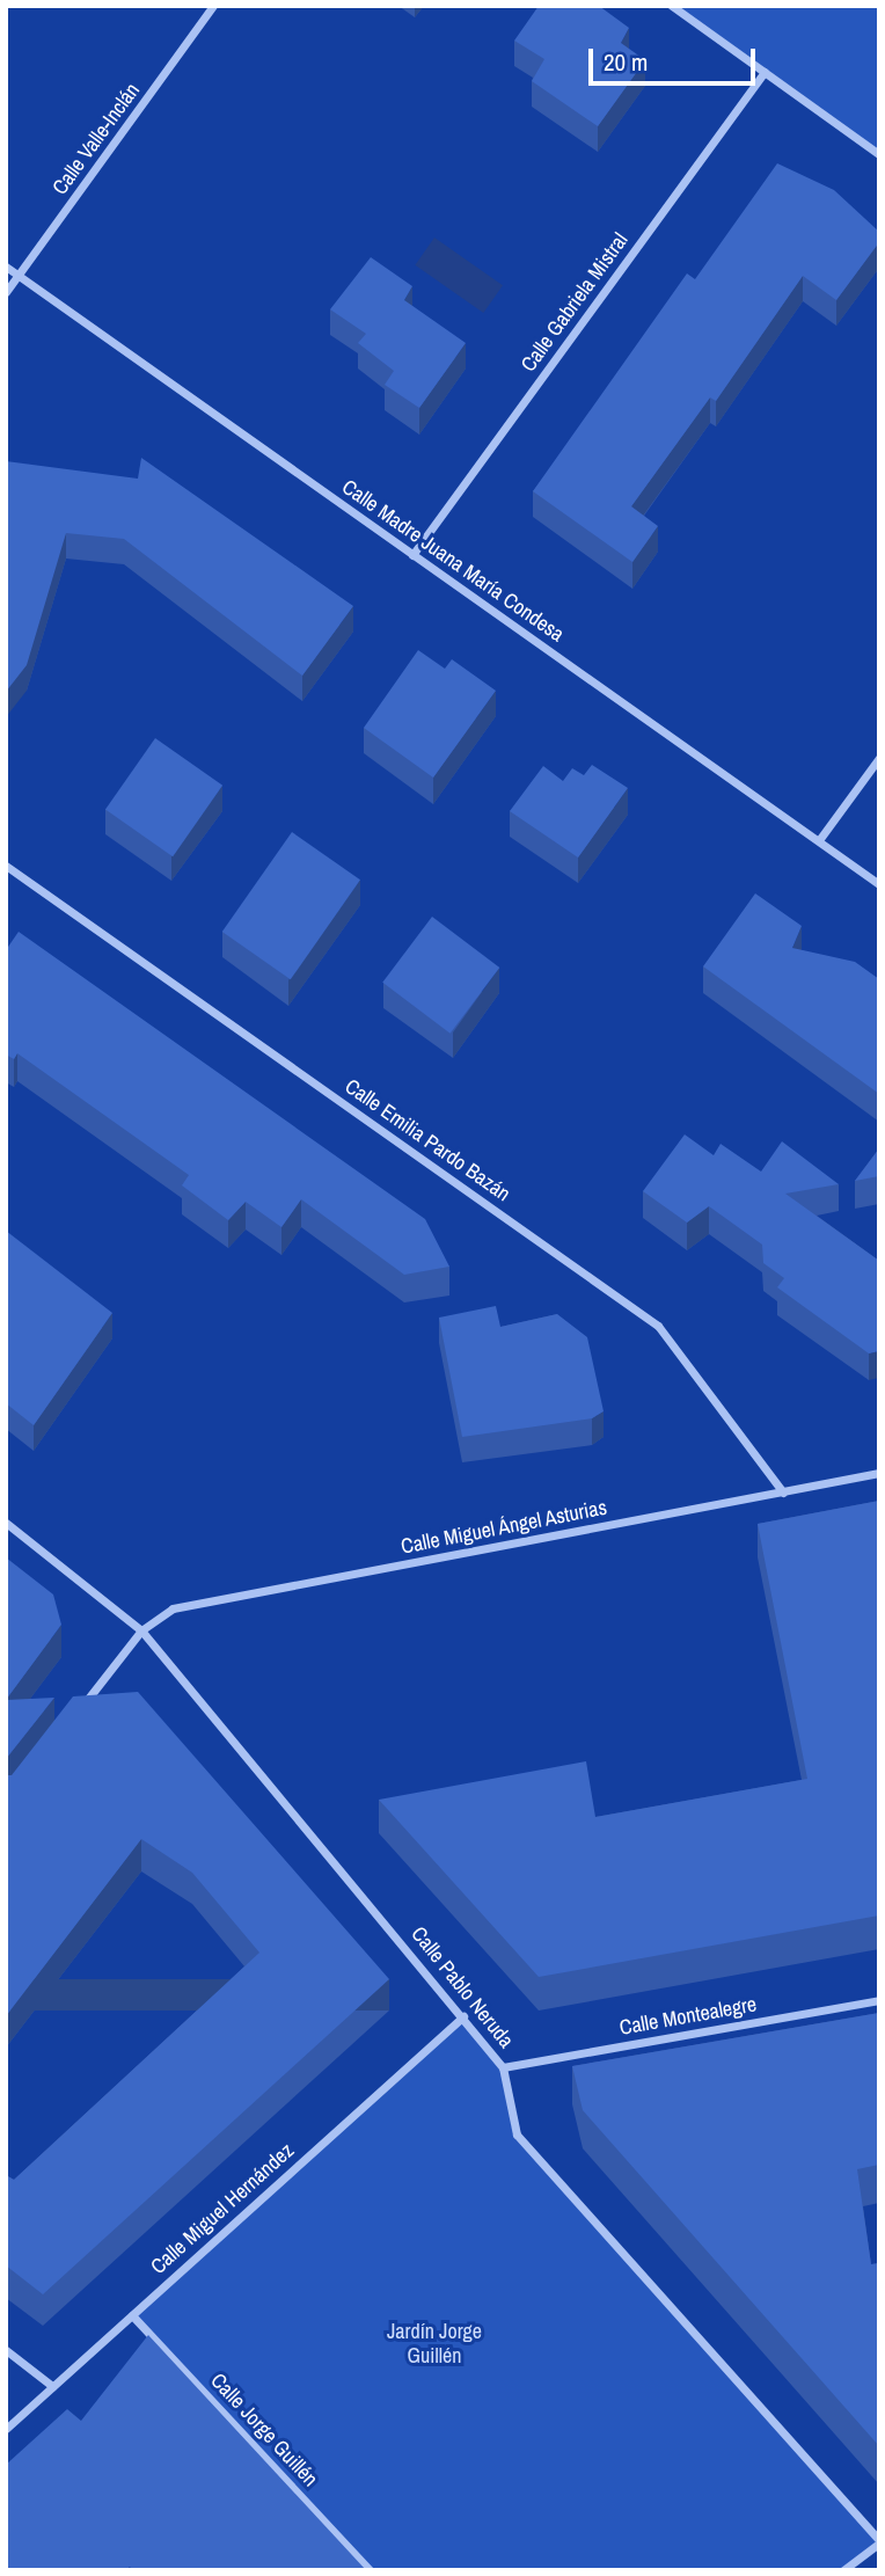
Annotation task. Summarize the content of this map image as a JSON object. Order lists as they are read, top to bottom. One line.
{"streets":{"street":["Calle Valle-Inclán","Calle Gabriela Mistral","Calle Madre Juana María Condesa","Calle Emilia Pardo Bazán","Calle Miguel Ángel Asturias","Calle Pablo Neruda","Calle Montealegre","Calle Miguel Hernández","Calle Jorge Guillén"]},"crossings":[["Calle Valle-Inclán","Calle Madre Juana María Condesa"],["Calle Gabriela Mistral","Calle Madre Juana María Condesa"],["Calle Emilia Pardo Bazán","Calle Miguel Ángel Asturias"],["Calle Miguel Ángel Asturias","Calle Pablo Neruda"],["Calle Pablo Neruda","Calle Montealegre"],["Calle Pablo Neruda","Calle Miguel Hernández"],["Calle Miguel Hernández","Calle Jorge Guillén"]],"parks":["Jardín Jorge Guillén"],"scale_bar":"20 m"}
